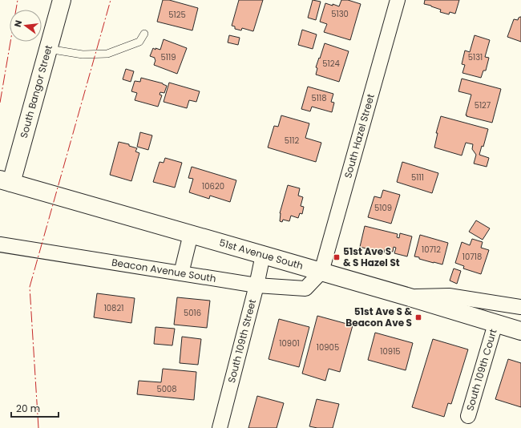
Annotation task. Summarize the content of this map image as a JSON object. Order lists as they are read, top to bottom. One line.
{"streets":{"street":["South Bangor Street","South Hazel Street","51st Avenue South","Beacon Avenue South","South 109th Street","South 109th Court"]},"crossings":[["South Bangor Street","51st Avenue South"],["South Hazel Street","51st Avenue South"],["South Hazel Street","Beacon Avenue South"],["51st Avenue South","Beacon Avenue South"],["51st Avenue South","South 109th Street"],["51st Avenue South","South 109th Court"],["Beacon Avenue South","South 109th Street"]],"places":{"transit":["51st Ave S & S Hazel St","51st Ave S & Beacon Ave S"]},"house_numbers":["5130","5125","5119","5131","5124","5118","5127","5112","5111","10620","5109","10712","10718","10821","5016","10901","10905","10915","5008"],"scale_bar":"20 m","north":"left"}
